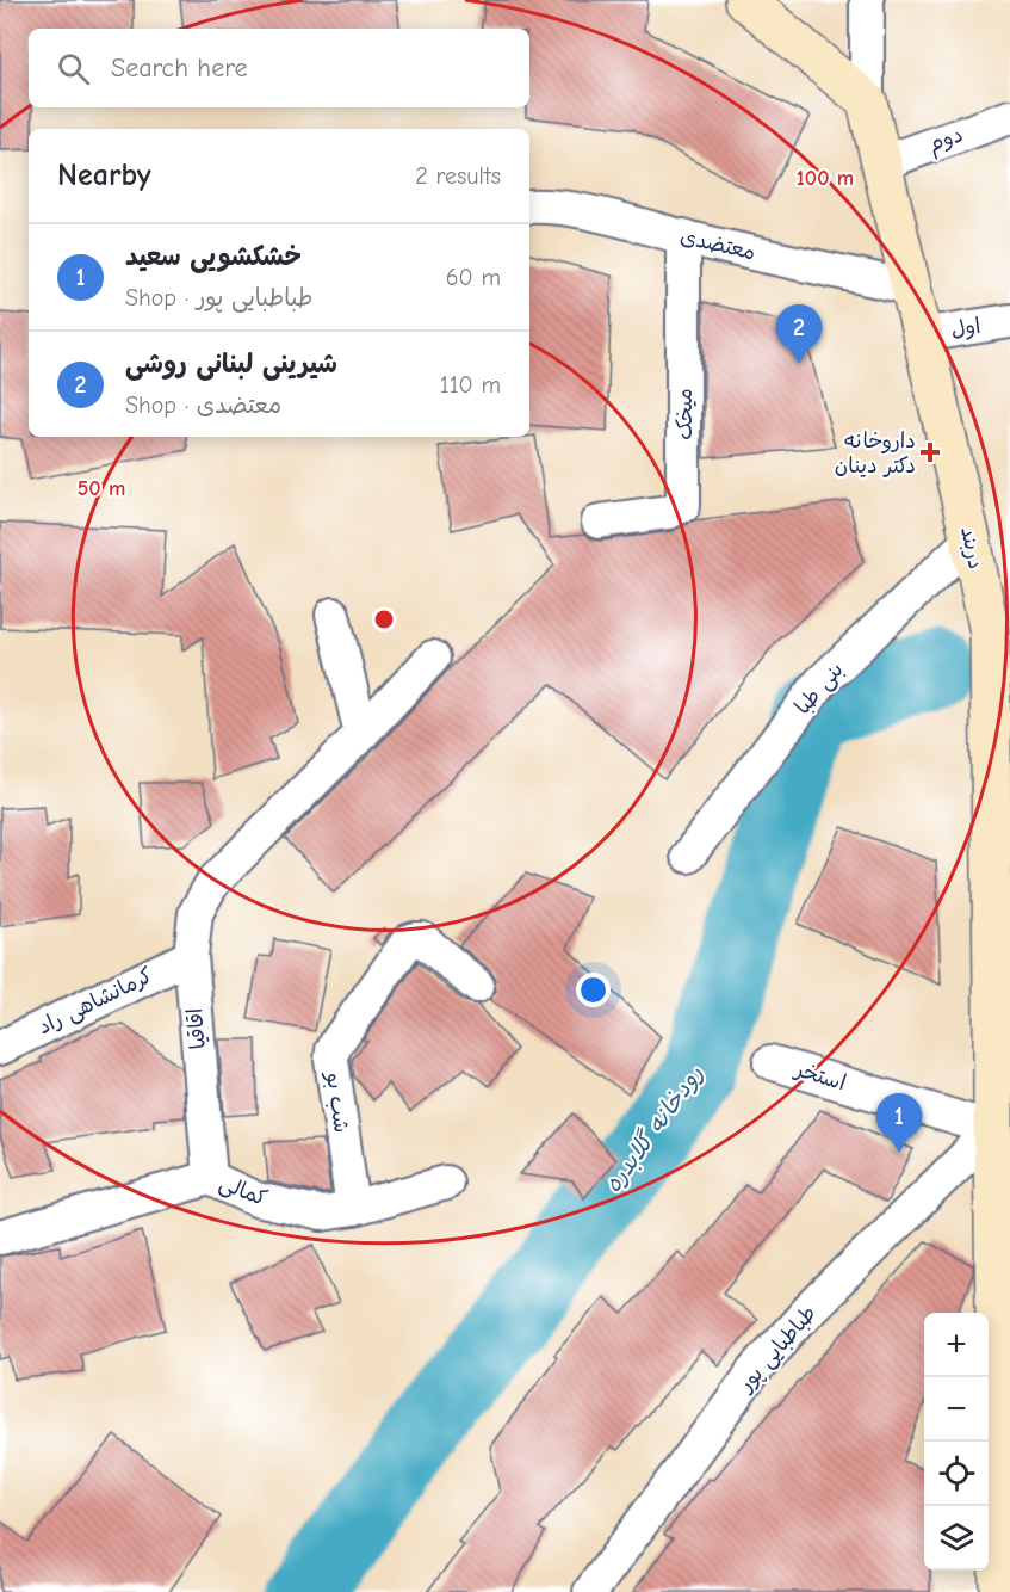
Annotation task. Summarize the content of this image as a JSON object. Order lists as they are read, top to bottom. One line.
{"streets":{"main road":["دربند"],"street":["دوم","معتضدی","اول","میخک","بنی طبا","کرمانشاهی راد","اقاقیا","استخر","شب بو","کمالی","طباطبایی پور"]},"crossings":[["دوم","دربند"],["معتضدی","میخک"],["معتضدی","دربند"],["اول","دربند"],["دربند","بنی طبا"],["دربند","استخر"],["دربند","طباطبایی پور"],["کرمانشاهی راد","اقاقیا"],["اقاقیا","کمالی"],["استخر","طباطبایی پور"],["شب بو","کمالی"]],"water":["رودخانه گلابدره"],"places":{"health":["داروخانه دکتر دینان"]},"page":{"search":"Search here","heading":["Nearby","2 results"],"list":[{"mark":"1","name":"خشکشویی سعید","note":"Shop · طباطبایی پور","value":"60 m"},{"mark":"2","name":"شیرینی لبنانی روشی","note":"Shop · معتضدی","value":"110 m"}],"pins":["2","1"],"map_buttons":["+","−"]},"rings":["100 m","50 m"]}
